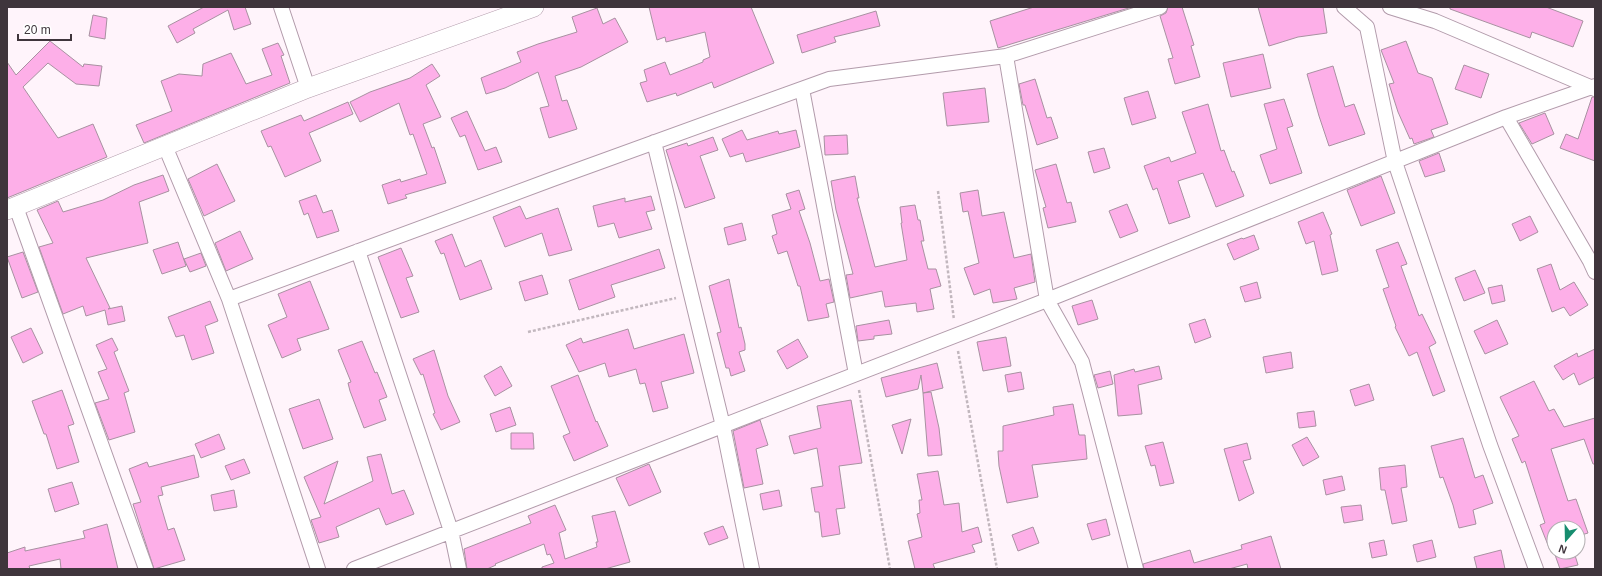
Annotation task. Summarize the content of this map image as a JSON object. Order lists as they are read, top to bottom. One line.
{"scale_bar":"20 m","north":"bottom"}
